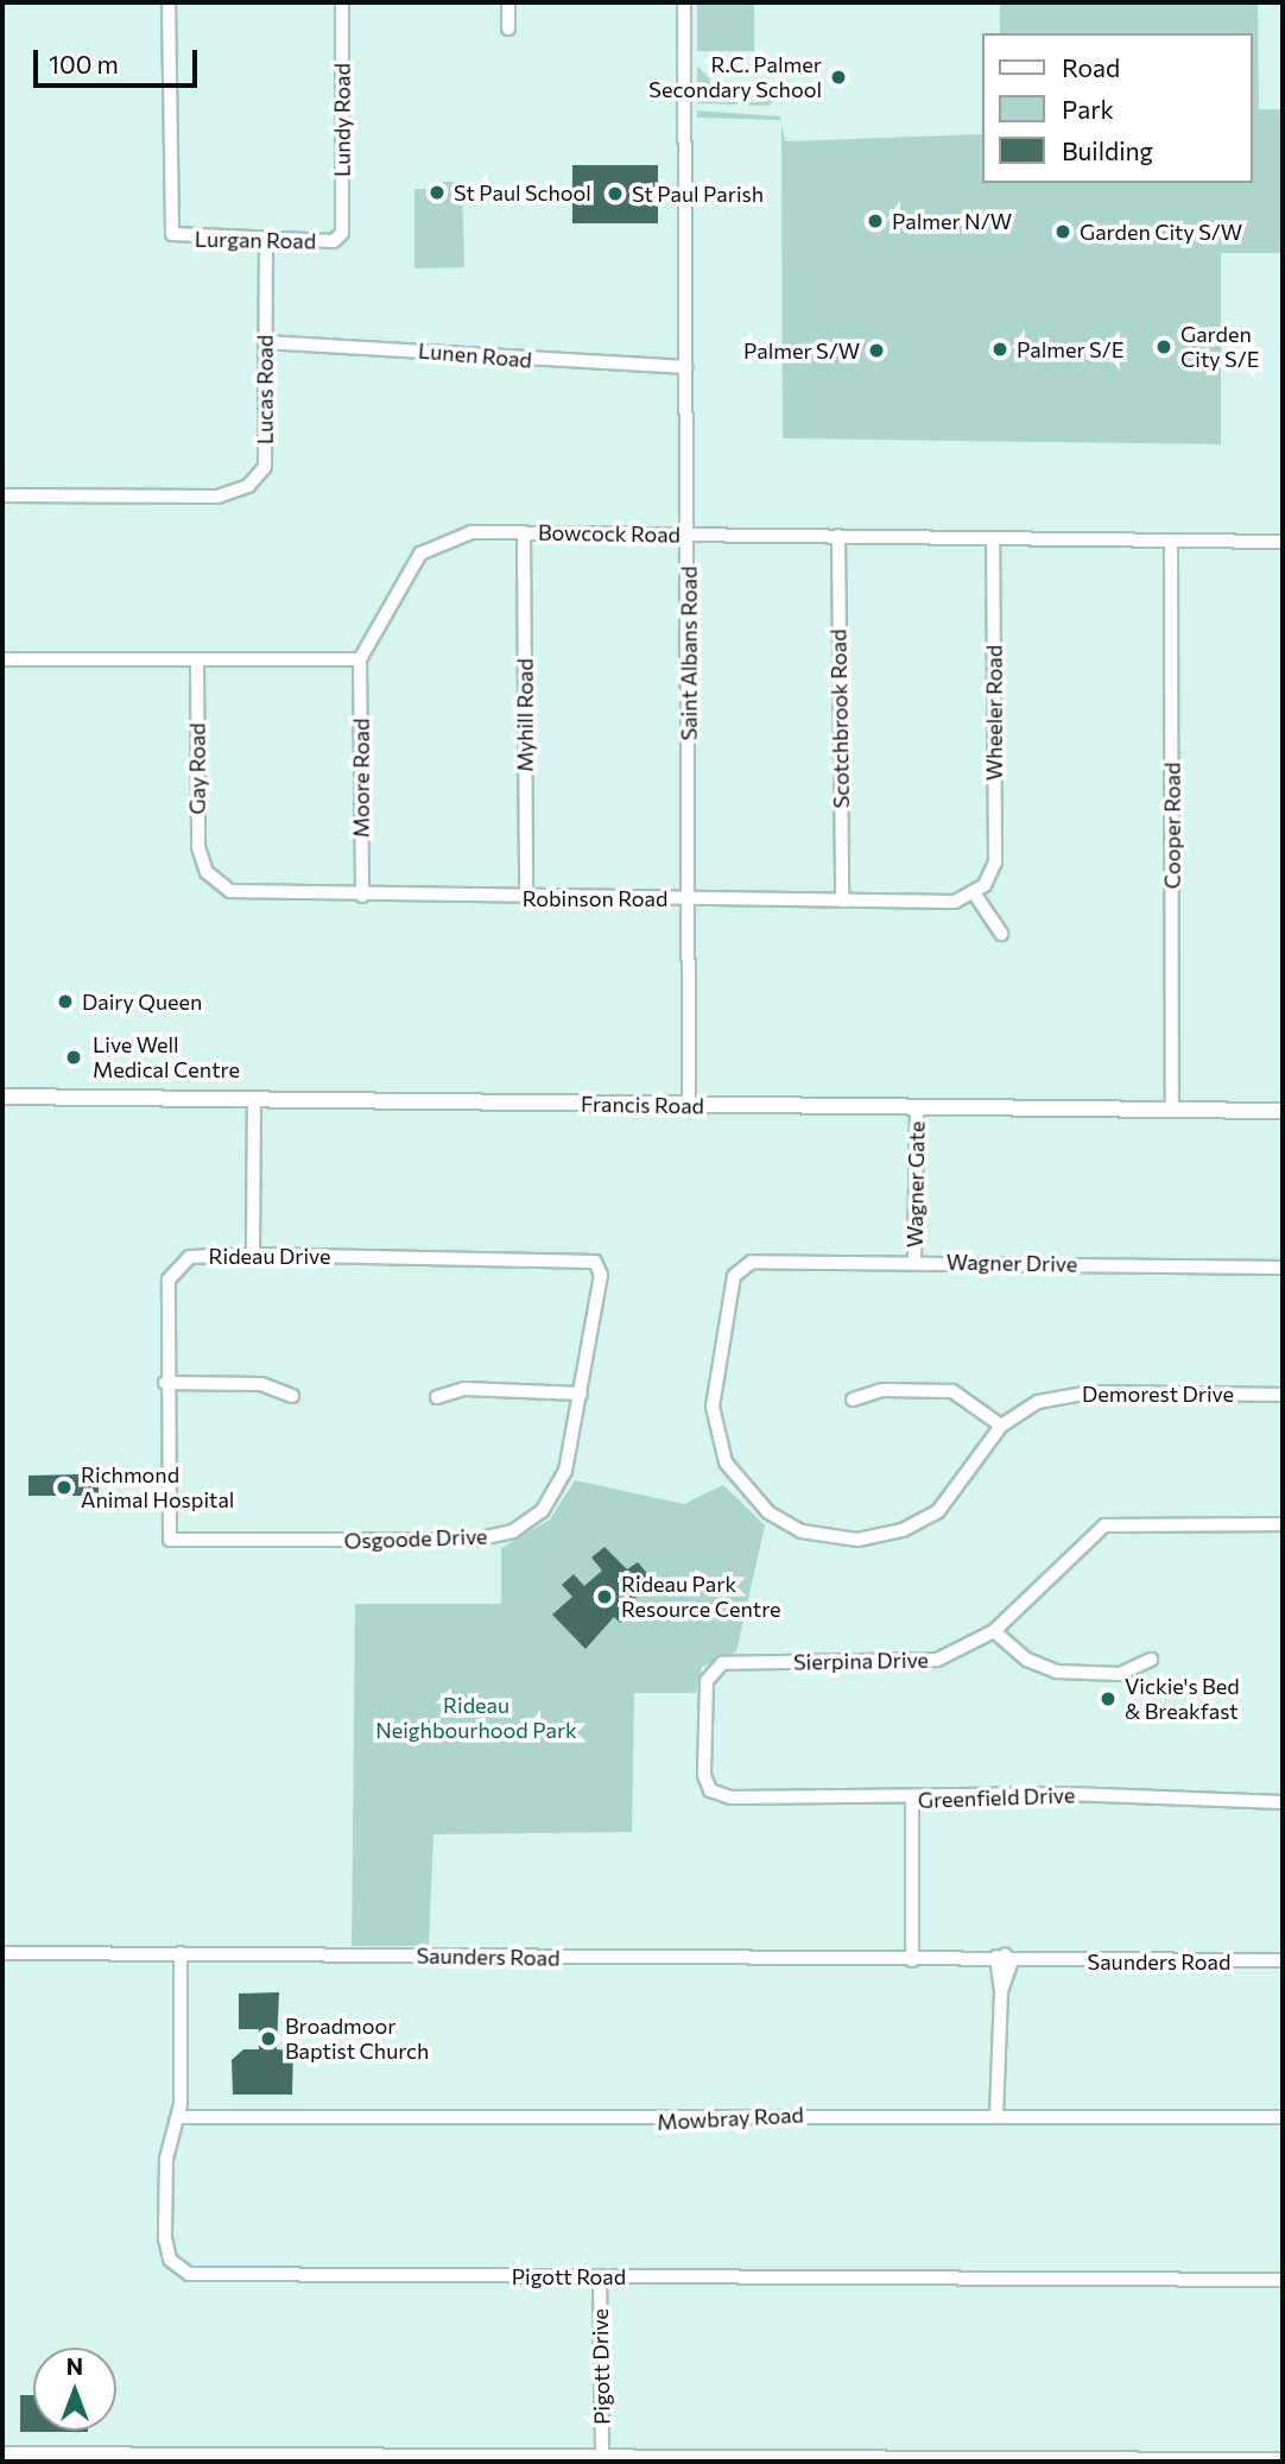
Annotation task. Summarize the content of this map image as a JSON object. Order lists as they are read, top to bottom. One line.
{"streets":{"street":["Lundy Road","Lurgan Road","Lunen Road","Lucas Road","Bowcock Road","Saint Albans Road","Wheeler Road","Myhill Road","Scotchbrook Road","Gay Road","Moore Road","Cooper Road","Robinson Road","Francis Road","Wagner Gate","Rideau Drive","Wagner Drive","Demorest Drive","Osgoode Drive","Sierpina Drive","Greenfield Drive","Saunders Road","Mowbray Road","Pigott Road","Pigott Drive"]},"crossings":[["Lundy Road","Lurgan Road"],["Lurgan Road","Lucas Road"],["Lunen Road","Lucas Road"],["Lunen Road","Saint Albans Road"],["Bowcock Road","Saint Albans Road"],["Bowcock Road","Wheeler Road"],["Bowcock Road","Myhill Road"],["Bowcock Road","Scotchbrook Road"],["Bowcock Road","Moore Road"],["Bowcock Road","Cooper Road"],["Saint Albans Road","Robinson Road"],["Saint Albans Road","Francis Road"],["Wheeler Road","Robinson Road"],["Myhill Road","Robinson Road"],["Scotchbrook Road","Robinson Road"],["Gay Road","Robinson Road"],["Moore Road","Robinson Road"],["Cooper Road","Francis Road"],["Francis Road","Wagner Gate"],["Wagner Gate","Wagner Drive"],["Rideau Drive","Osgoode Drive"],["Wagner Drive","Demorest Drive"],["Sierpina Drive","Greenfield Drive"],["Saunders Road","Pigott Road"],["Mowbray Road","Pigott Road"],["Pigott Road","Pigott Drive"]],"parks":["Rideau Neighbourhood Park"],"places":["R.C. Palmer Secondary School","St Paul School","St Paul Parish","Palmer N/W","Garden City S/W","Garden City S/E","Palmer S/E","Palmer S/W","Dairy Queen","Live Well Medical Centre","Richmond Animal Hospital","Rideau Park Resource Centre","Vickie's Bed & Breakfast","Broadmoor Baptist Church"],"legend":["Road","Park","Building"],"scale_bar":"100 m","north":"top"}
